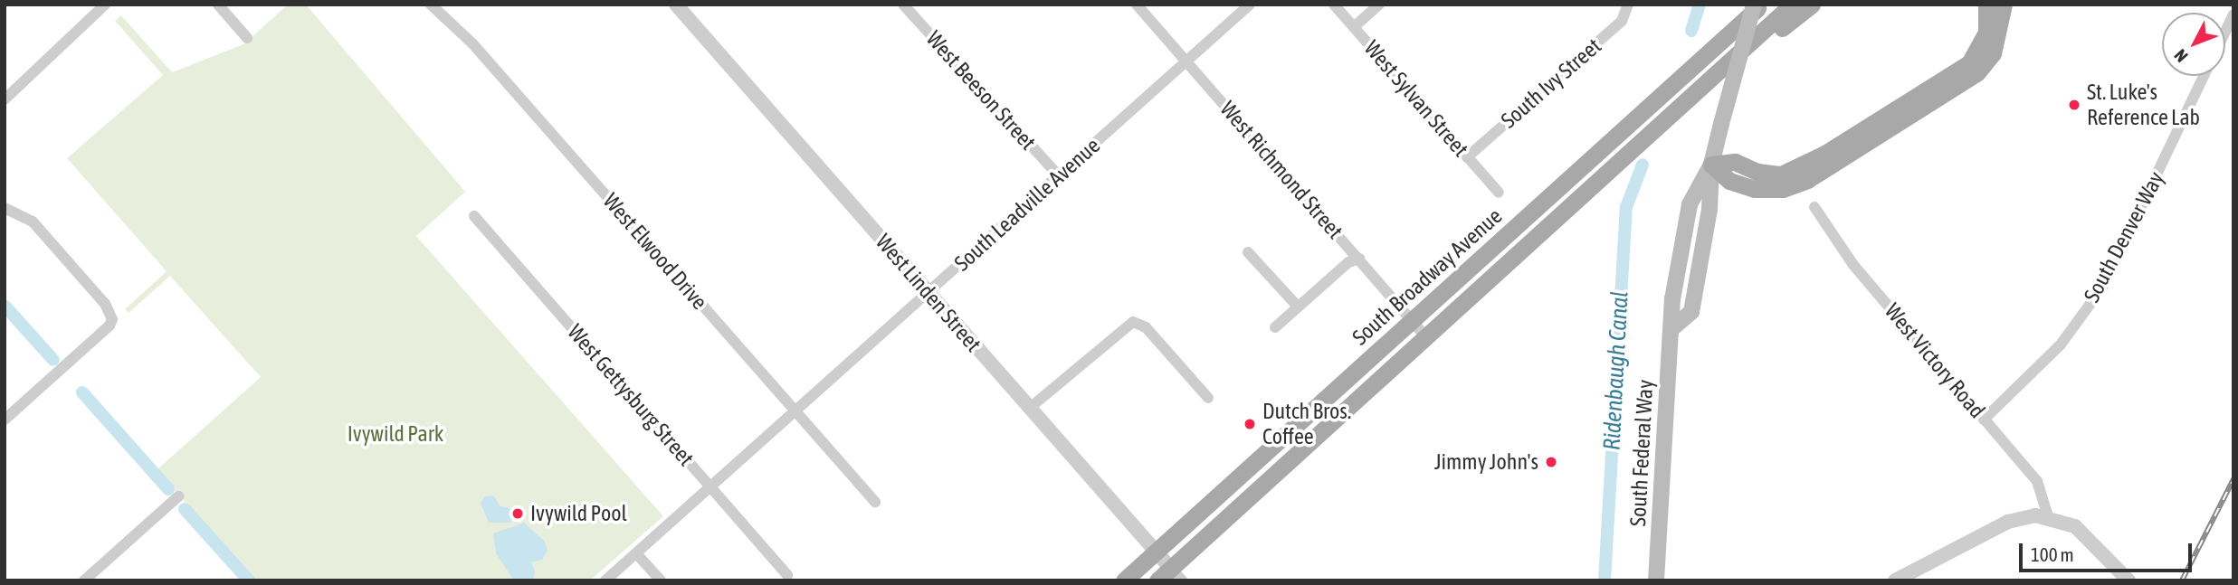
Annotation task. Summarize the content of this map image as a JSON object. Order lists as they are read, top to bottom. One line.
{"streets":{"main road":["South Broadway Avenue","South Federal Way"],"street":["South Ivy Street","West Beeson Street","West Sylvan Street","West Richmond Street","South Leadville Avenue","South Denver Way","West Elwood Drive","West Linden Street","West Victory Road","West Gettysburg Street"]},"crossings":[["South Ivy Street","West Sylvan Street"],["West Beeson Street","South Leadville Avenue"],["West Richmond Street","South Leadville Avenue"],["West Richmond Street","South Broadway Avenue"],["South Leadville Avenue","West Elwood Drive"],["South Leadville Avenue","West Linden Street"],["South Leadville Avenue","West Gettysburg Street"],["South Denver Way","West Victory Road"],["South Broadway Avenue","West Linden Street"]],"water":["Ridenbaugh Canal"],"parks":["Ivywild Park"],"places":["St. Luke's Reference Lab","Dutch Bros. Coffee","Jimmy John's","Ivywild Pool"],"scale_bar":"100 m","north":"bottom left"}
